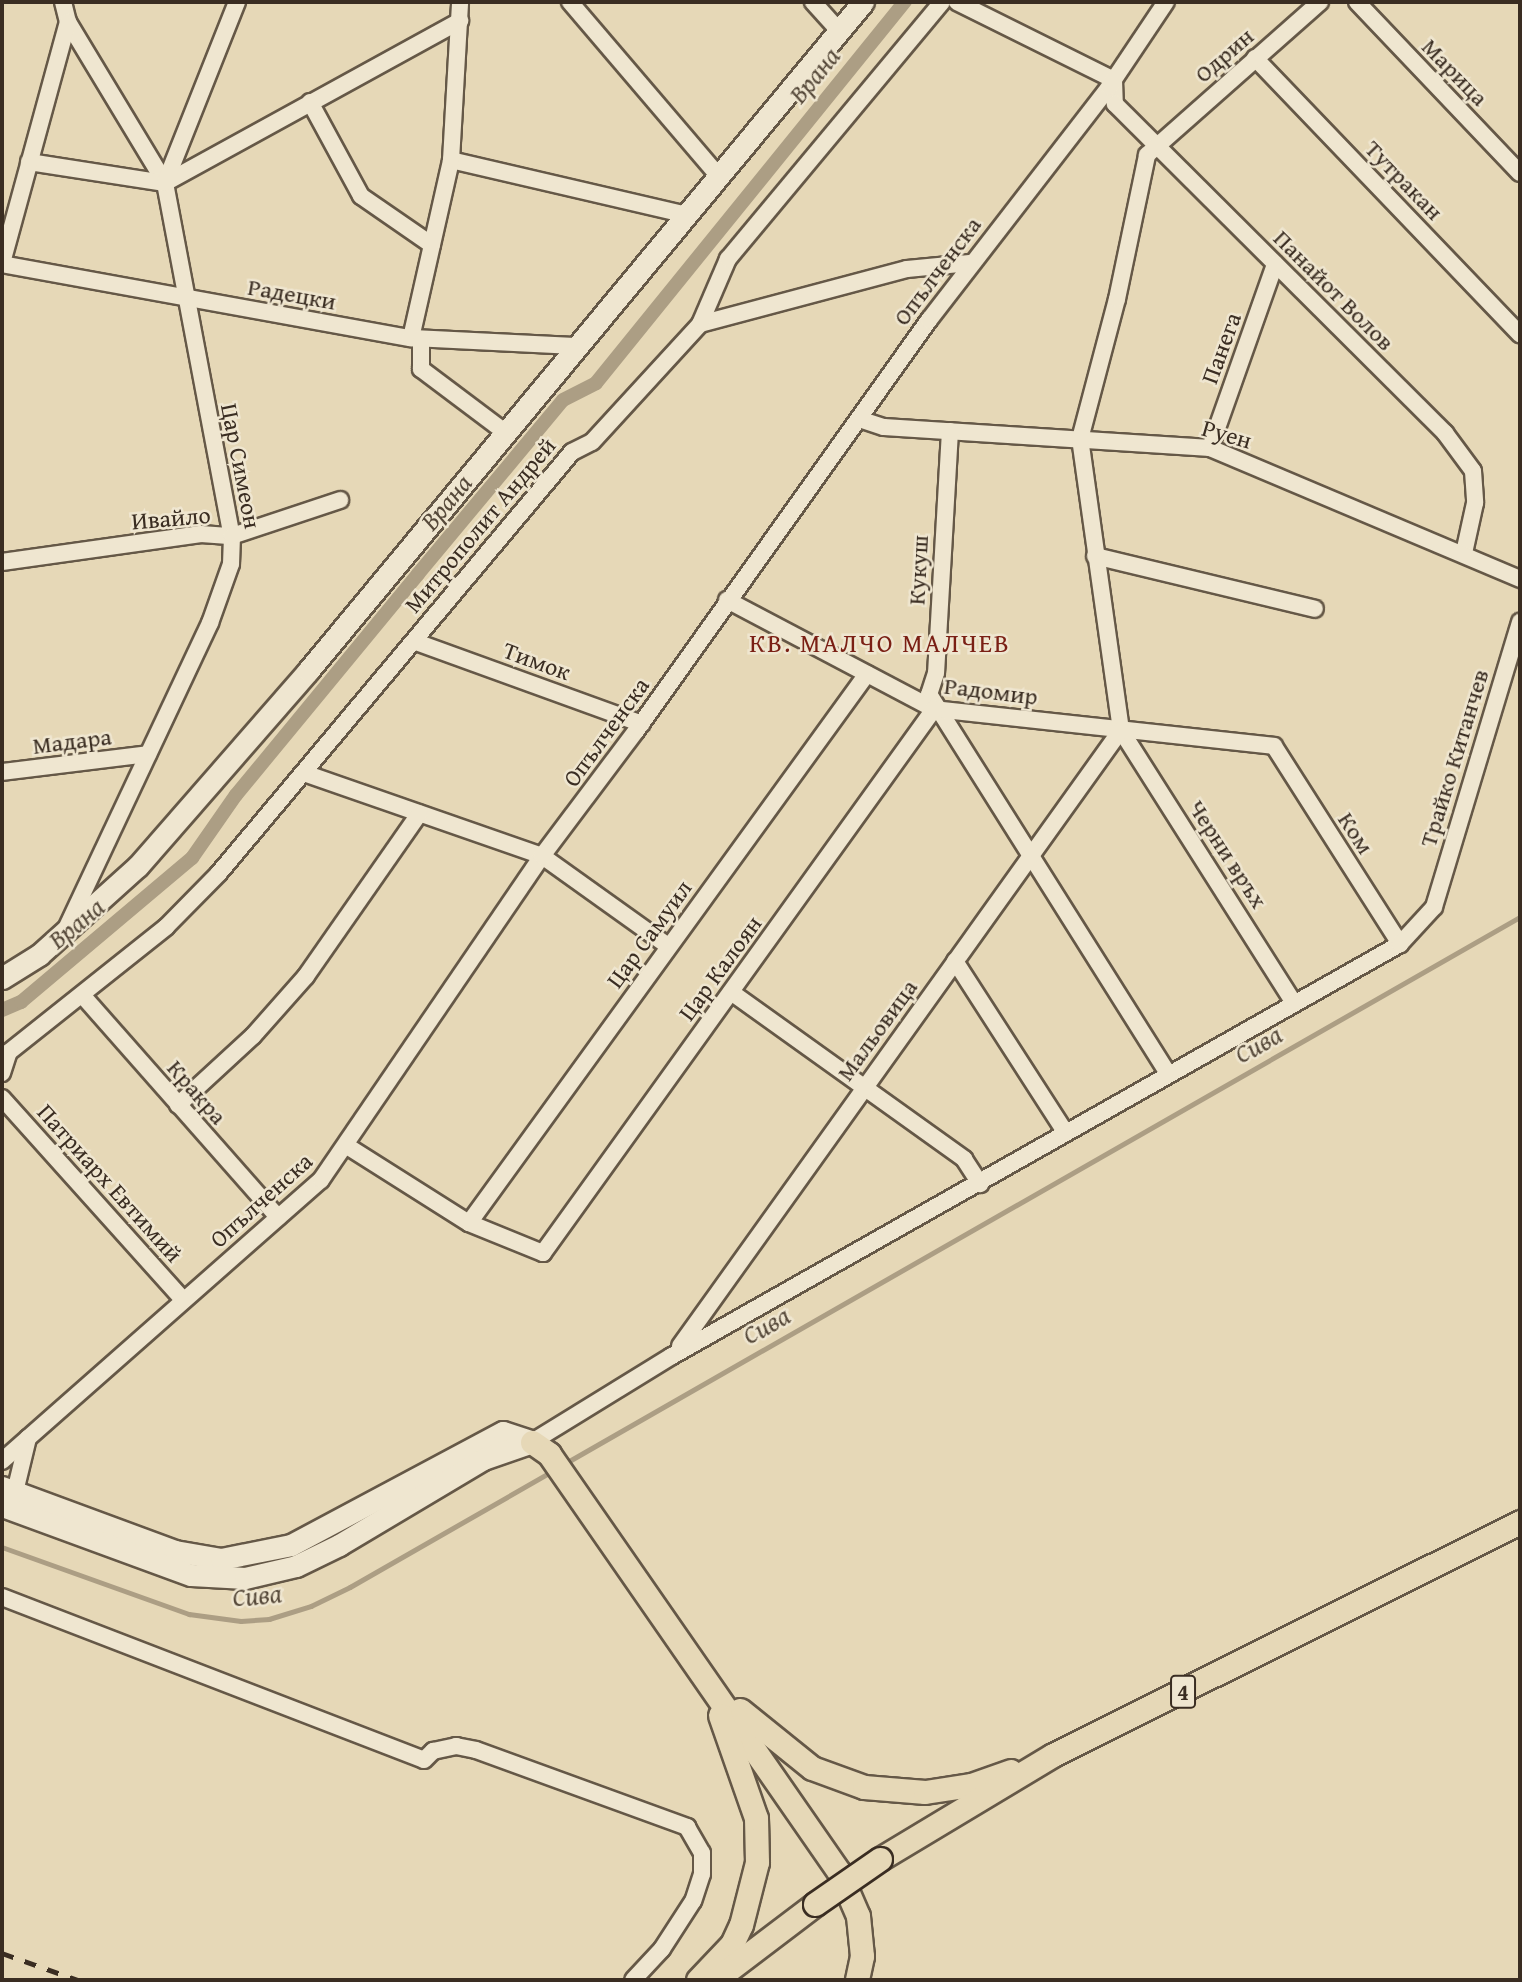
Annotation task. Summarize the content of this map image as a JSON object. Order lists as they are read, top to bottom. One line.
{"streets":{"main road":["4"],"street":["Одрин","Марица","Тутракан","Опълченска","Панайот Волов","Радецки","Панега","Руен","Цар Симеон","Ивайло","Митрополит Андрей","Кукуш","Тимок","Радомир","Мадара","Трайко Китанчев","Ком","Черни връх","Цар Самуил","Цар Калоян","Мальовица","Кракра","Патриарх Евтимий"]},"crossings":[["Одрин","Тутракан"],["Одрин","Панайот Волов"],["Опълченска","Панайот Волов"],["Опълченска","Руен"],["Опълченска","Тимок"],["Опълченска","Радомир"],["Опълченска","Кракра"],["Опълченска","Патриарх Евтимий"],["Панайот Волов","Панега"],["Панайот Волов","Руен"],["Радецки","Цар Симеон"],["Радецки","Митрополит Андрей"],["Панега","Руен"],["Руен","Кукуш"],["Цар Симеон","Ивайло"],["Цар Симеон","Митрополит Андрей"],["Цар Симеон","Мадара"],["Митрополит Андрей","Тимок"],["Митрополит Андрей","Кракра"],["Кукуш","Радомир"],["Кукуш","Цар Калоян"],["Радомир","Ком"],["Радомир","Черни връх"],["Радомир","Цар Самуил"],["Радомир","Цар Калоян"],["Радомир","Мальовица"],["Трайко Китанчев","Ком"],["Черни връх","Мальовица"],["Цар Самуил","Цар Калоян"]],"districts":["КВ. МАЛЧО МАЛЧЕВ"],"water":["Врана","Сива"]}
